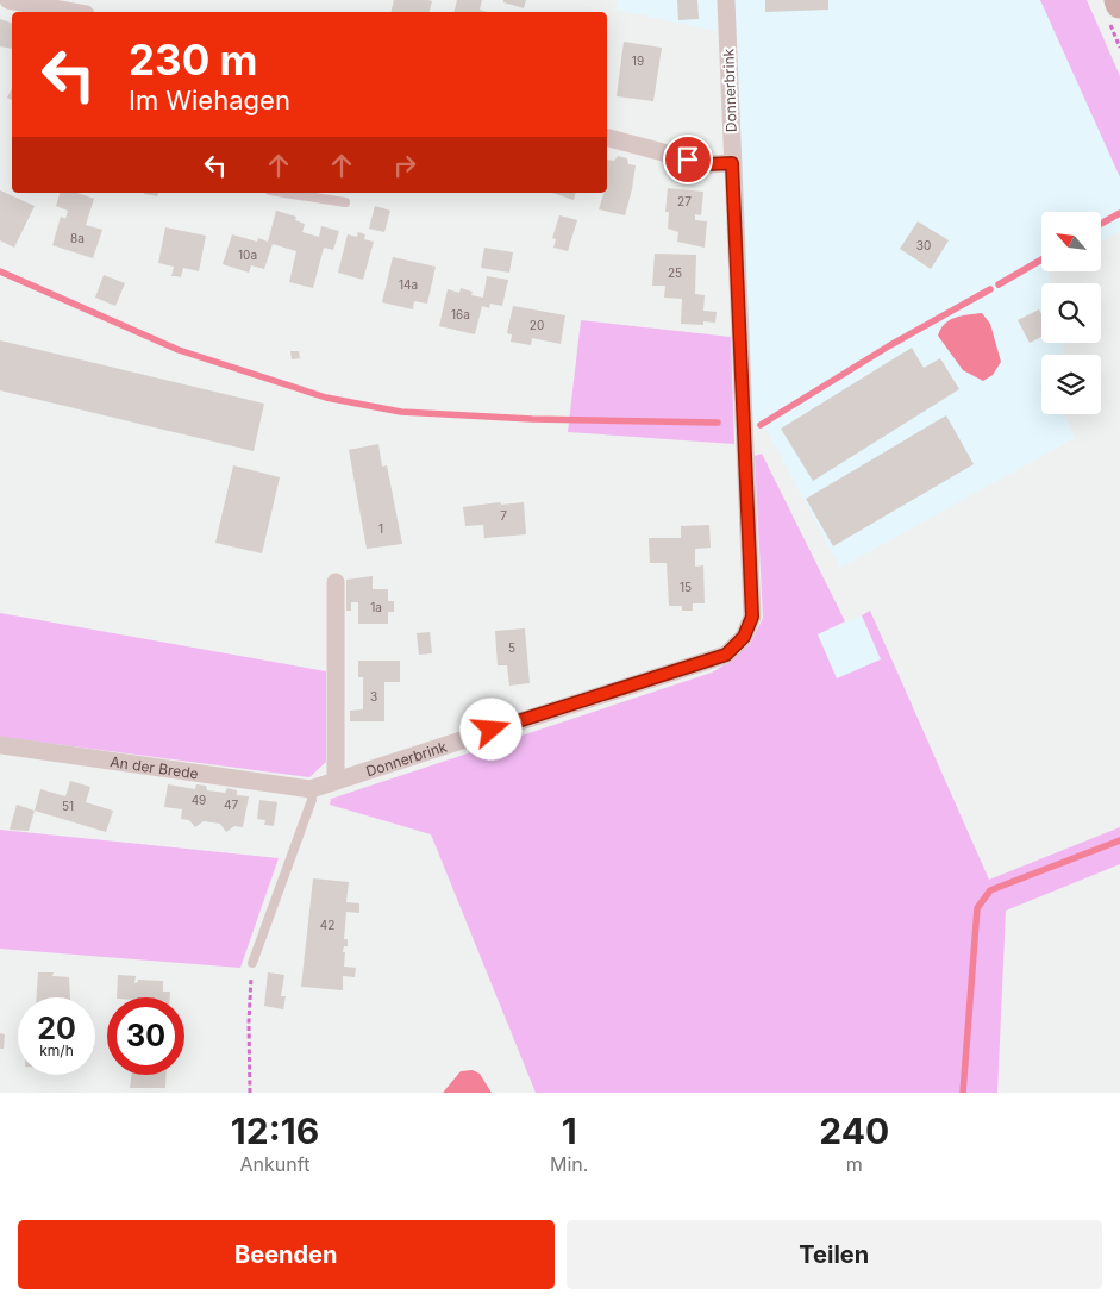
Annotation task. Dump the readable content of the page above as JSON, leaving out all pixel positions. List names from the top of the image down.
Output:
{
  "streets": {
    "street": ["Donnerbrink", "An der Brede"]
  },
  "crossings": [
    ["Donnerbrink", "An der Brede"]
  ],
  "house_numbers": [
    "19",
    "27",
    "8a",
    "30",
    "10a",
    "25",
    "14a",
    "16a",
    "20",
    "7",
    "1",
    "15",
    "1a",
    "5",
    "3",
    "49",
    "47",
    "51",
    "42"
  ],
  "north": "top left",
  "page": {
    "turn": ["230 m", "Im Wiehagen"],
    "speed": "20 km/h",
    "limit": "30",
    "eta": [
      "12:16",
      "Ankunft",
      "1",
      "Min.",
      "240",
      "m"
    ],
    "buttons": ["Beenden", "Teilen"]
  }
}
